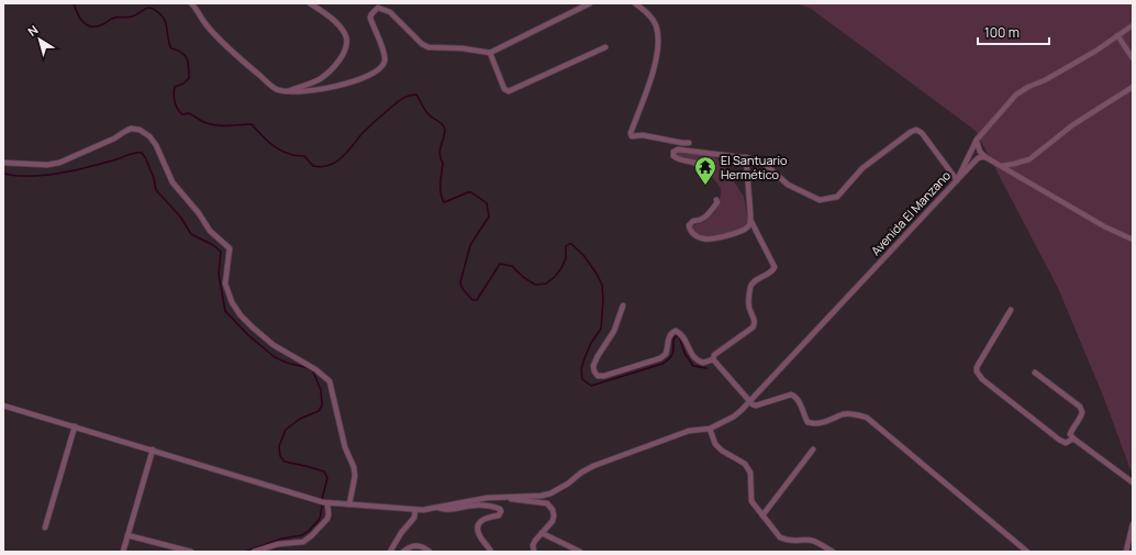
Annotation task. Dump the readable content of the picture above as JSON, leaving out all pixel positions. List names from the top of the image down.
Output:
{
  "streets": {
    "street": ["Avenida El Manzano"]
  },
  "places": {
    "temple": ["El Santuario Hermético"]
  },
  "scale_bar": "100 m",
  "north": "top left"
}
